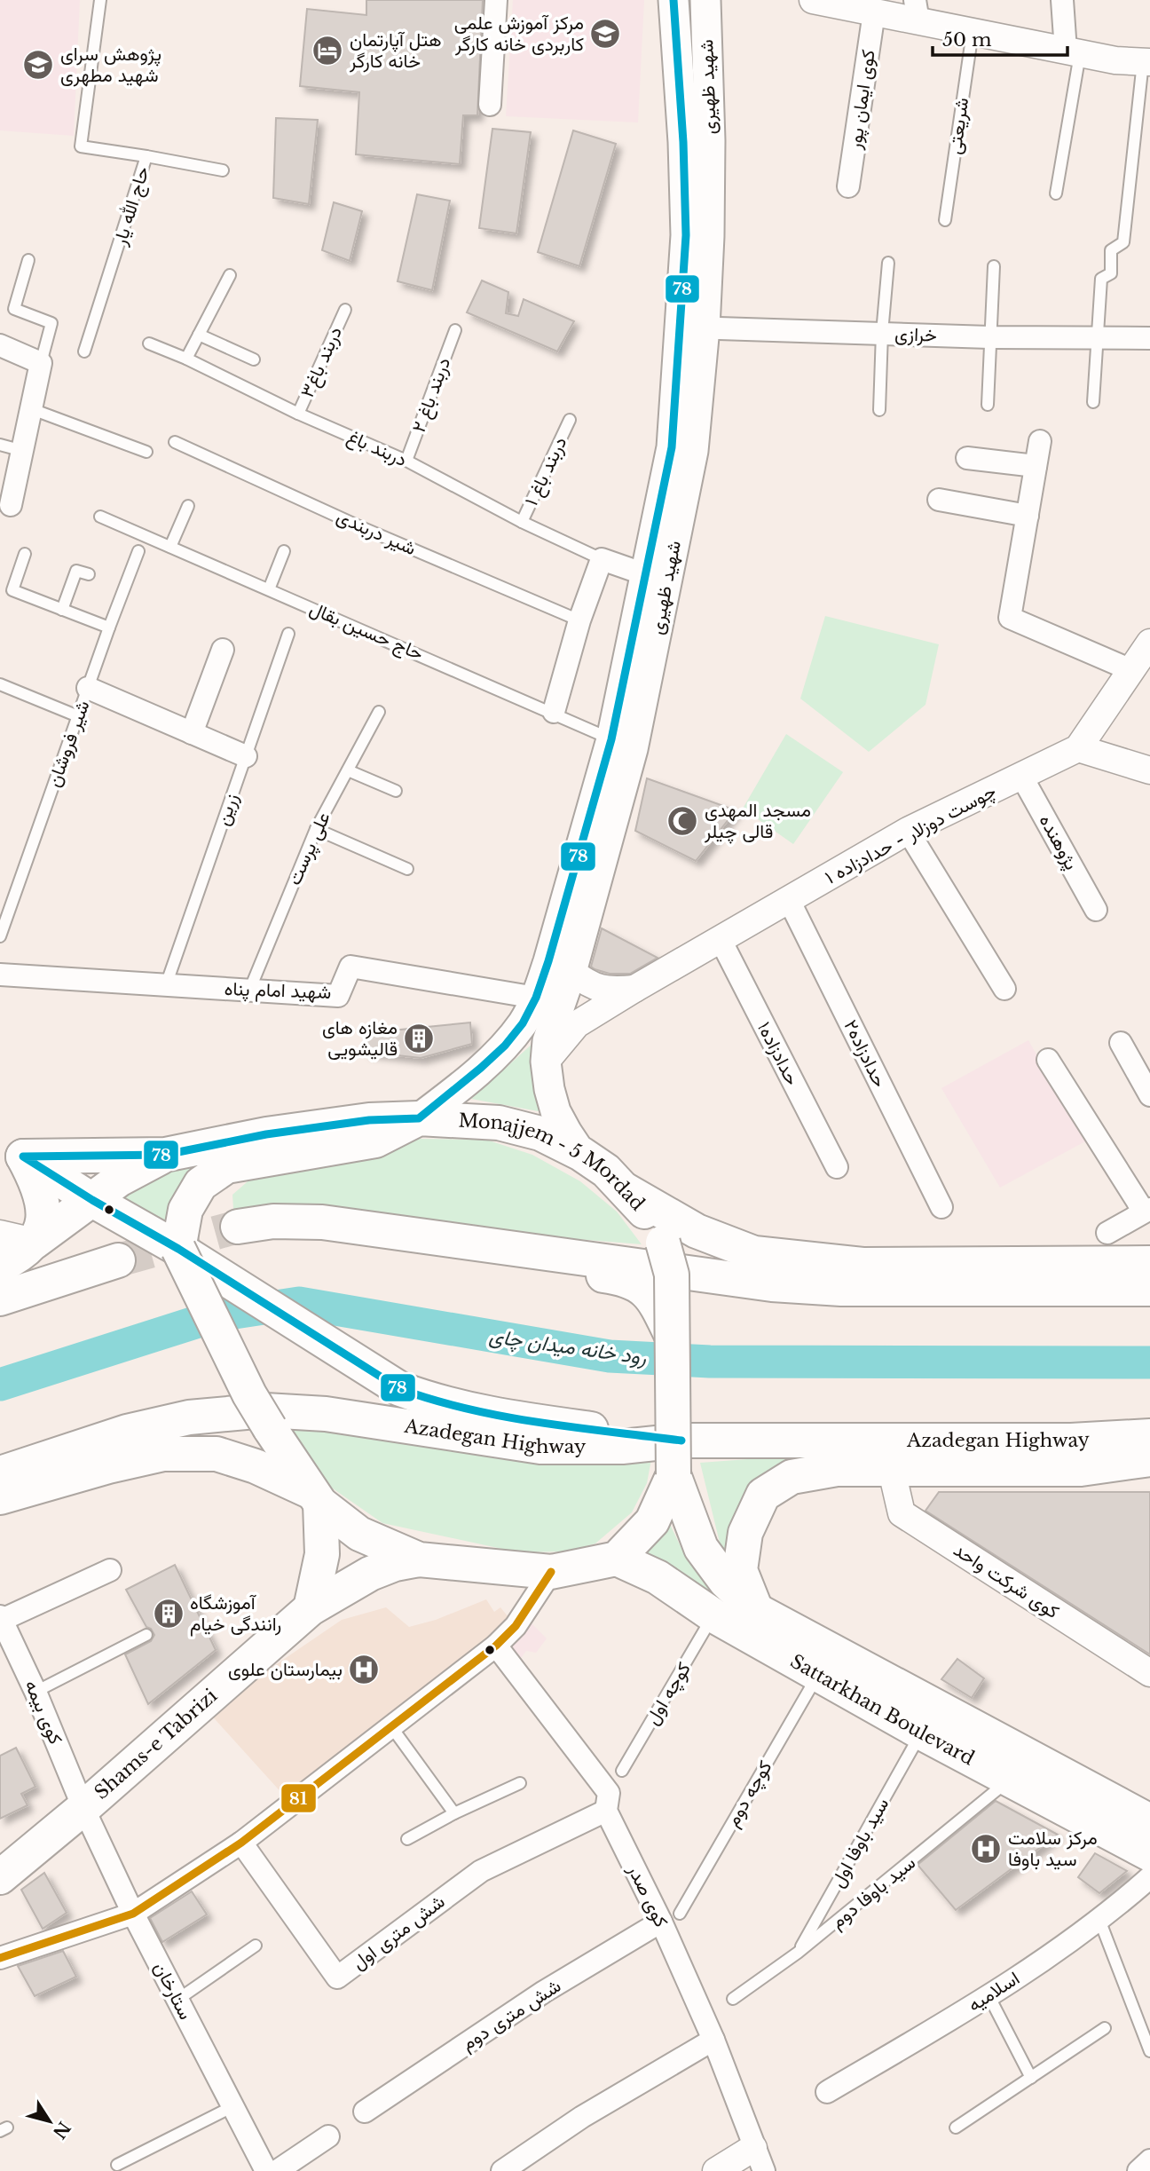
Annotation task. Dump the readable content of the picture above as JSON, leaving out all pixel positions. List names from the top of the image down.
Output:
{
  "streets": {
    "main road": [
      "شهید ظهیری",
      "Monajjem - 5 Mordad",
      "Azadegan Highway",
      "Sattarkhan Boulevard",
      "Shams-e Tabrizi"
    ],
    "street": [
      "کوی ایمان پور",
      "خرازی",
      "دربند باغ",
      "چوست دوزلار - حدادزاده ۱",
      "پژوهنده",
      "شهید امام پناه",
      "حدادزاده۱",
      "حدادزاده۲",
      "کوی شرکت واحد",
      "کوی بیمه",
      "کوی صدر",
      "شش متری اول",
      "ستارخان",
      "اسلامیه",
      "شش متری دوم"
    ],
    "lane": [
      "شریعتی",
      "حاج الله یار",
      "دربند باغ۳",
      "دربند باغ ۲",
      "دربند باغ ۱",
      "شیر دربندی",
      "حاج حسین بقال",
      "شیر فروشان",
      "زرین",
      "علی پرست",
      "کوچه اول",
      "کوچه دوم",
      "سید باوفا اول",
      "سید باوفا دوم"
    ]
  },
  "crossings": [
    ["شهید ظهیری", "خرازی"],
    ["شهید ظهیری", "دربند باغ"],
    ["شهید ظهیری", "حاج حسین بقال"],
    ["شهید ظهیری", "چوست دوزلار - حدادزاده ۱"],
    ["شهید ظهیری", "شهید امام پناه"],
    ["شهید ظهیری", "Monajjem - 5 Mordad"],
    ["دربند باغ۳", "دربند باغ"],
    ["دربند باغ ۲", "دربند باغ"],
    ["دربند باغ", "دربند باغ ۱"],
    ["زرین", "شهید امام پناه"],
    ["چوست دوزلار - حدادزاده ۱", "پژوهنده"],
    ["چوست دوزلار - حدادزاده ۱", "حدادزاده۱"],
    ["چوست دوزلار - حدادزاده ۱", "حدادزاده۲"],
    ["علی پرست", "شهید امام پناه"],
    ["Monajjem - 5 Mordad", "Sattarkhan Boulevard"],
    ["کوچه اول", "Sattarkhan Boulevard"],
    ["Sattarkhan Boulevard", "کوچه دوم"],
    ["Sattarkhan Boulevard", "سید باوفا اول"],
    ["Sattarkhan Boulevard", "سید باوفا دوم"],
    ["کوی بیمه", "Shams-e Tabrizi"],
    ["کوی بیمه", "ستارخان"],
    ["Shams-e Tabrizi", "ستارخان"],
    ["کوچه دوم", "کوی صدر"],
    ["کوچه دوم", "شش متری دوم"],
    ["سید باوفا اول", "سید باوفا دوم"],
    ["کوی صدر", "شش متری اول"],
    ["کوی صدر", "شش متری دوم"]
  ],
  "water": ["رود خانه میدان چای"],
  "places": {
    "school or university": ["مرکز آموزش علمی کاربردی خانه کارگر", "پژوهش سرای شهید مطهری"],
    "hotel": ["هتل آپارتمان خانه کارگر"],
    "mosque": ["مسجد المهدی قالی چیلر"],
    "building": ["مغازه های قالیشویی", "آموزشگاه رانندگی خیام"],
    "hospital": ["بیمارستان علوی", "مرکز سلامت سید باوفا"]
  },
  "lines": ["transit line 78", "transit line 81"],
  "scale_bar": "50 m",
  "north": "bottom right"
}
